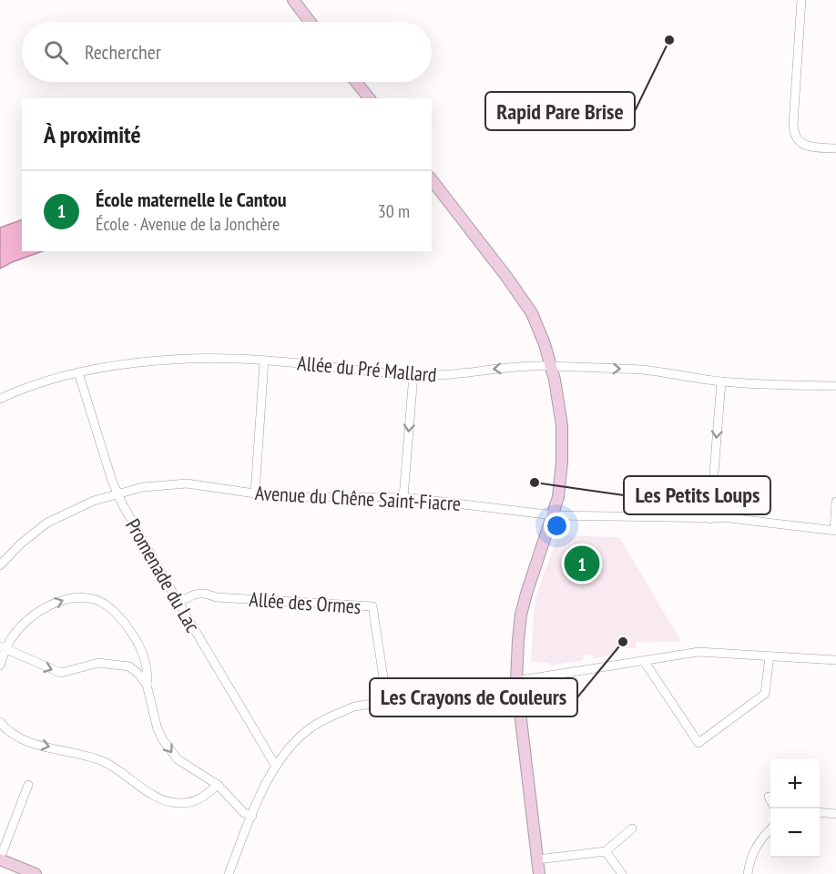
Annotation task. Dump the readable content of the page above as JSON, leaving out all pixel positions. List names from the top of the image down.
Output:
{
  "streets": {
    "street": [
      "Allée du Pré Mallard",
      "Avenue du Chêne Saint-Fiacre",
      "Promenade du Lac",
      "Allée des Ormes"
    ]
  },
  "crossings": [
    ["Allée du Pré Mallard", "Promenade du Lac"],
    ["Avenue du Chêne Saint-Fiacre", "Promenade du Lac"],
    ["Promenade du Lac", "Allée des Ormes"]
  ],
  "places": ["Rapid Pare Brise", "Les Petits Loups", "Les Crayons de Couleurs"],
  "page": {
    "search": "Rechercher",
    "heading": "À proximité",
    "list": [
      {
        "mark": "1",
        "name": "École maternelle le Cantou",
        "note": "École · Avenue de la Jonchère",
        "value": "30 m"
      }
    ],
    "pins": "1",
    "map_buttons": ["+", "−"]
  }
}
